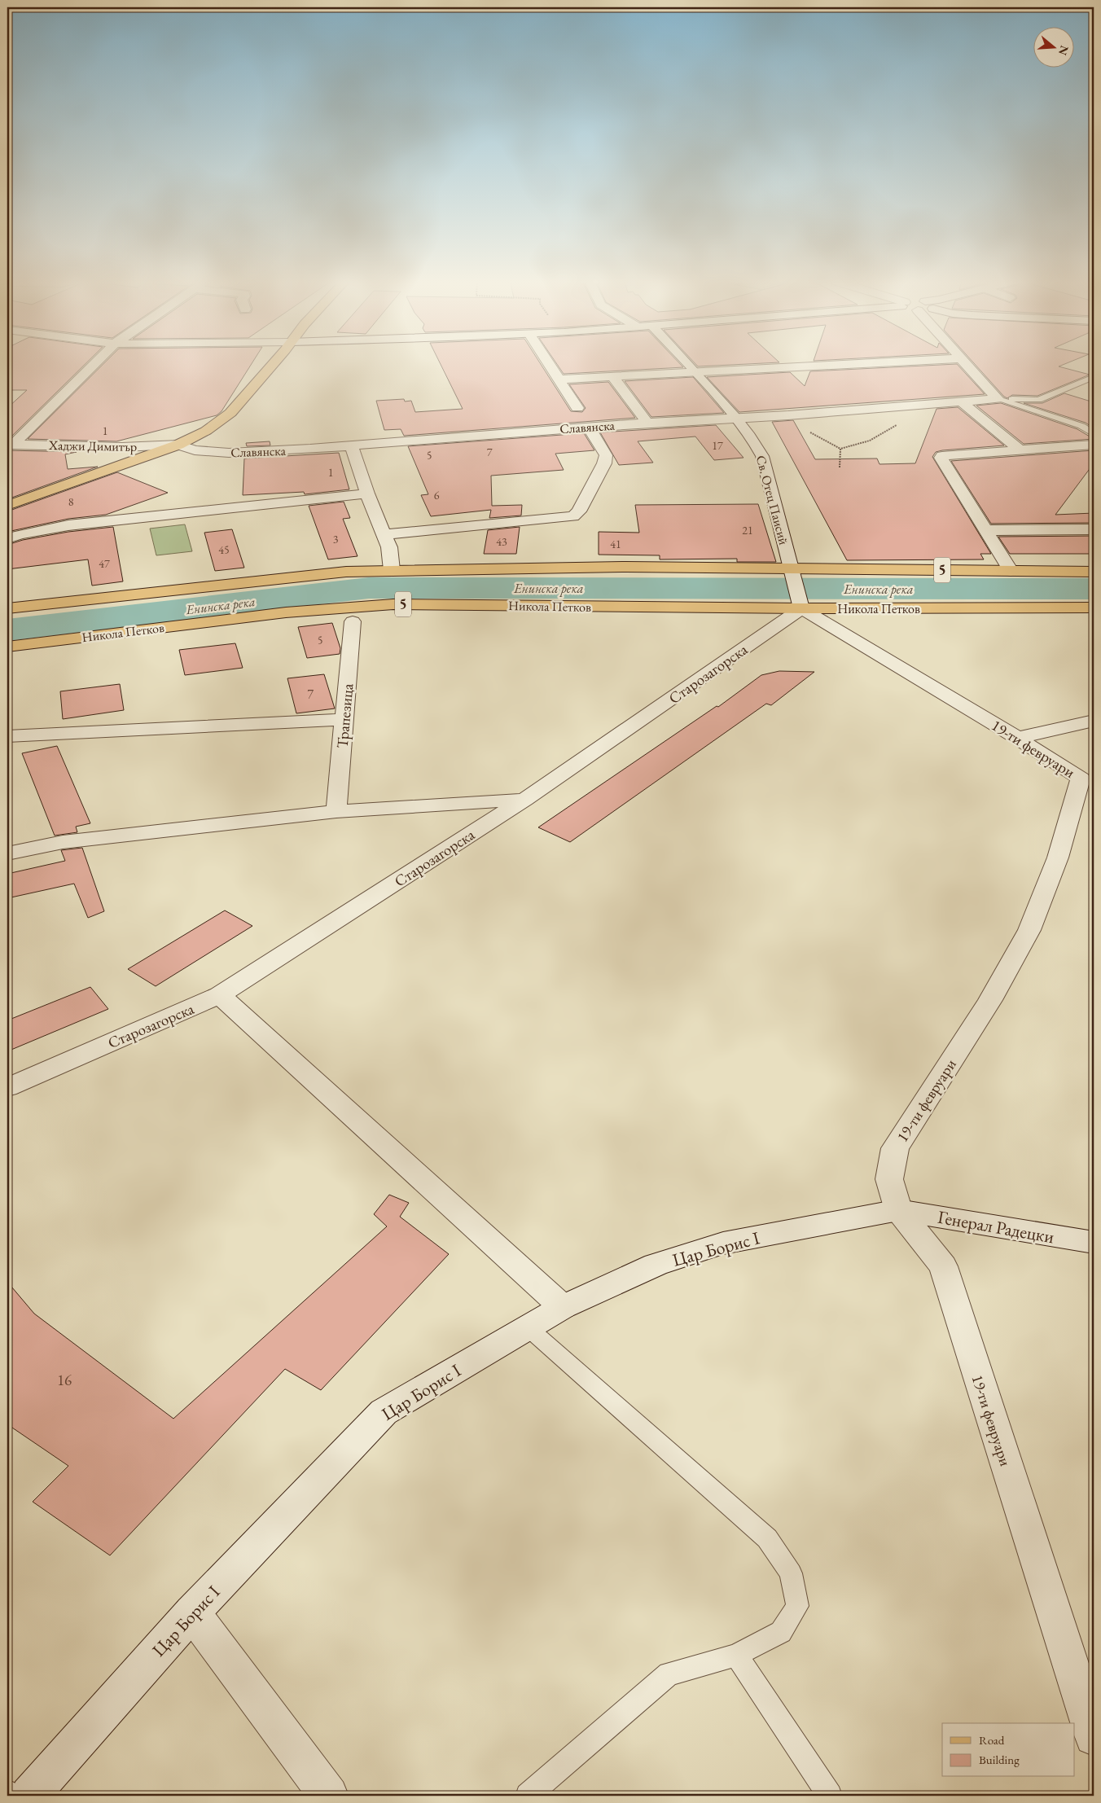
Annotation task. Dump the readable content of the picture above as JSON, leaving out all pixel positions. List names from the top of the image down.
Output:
{
  "streets": {
    "main road": ["5", "Никола Петков"],
    "street": [
      "Славянска",
      "Хаджи Димитър",
      "Св. Отец Паисий",
      "Старозагорска",
      "Трапезица",
      "19-ти февруари",
      "Генерал Радецки",
      "Цар Борис I"
    ]
  },
  "crossings": [
    ["Славянска", "Хаджи Димитър"],
    ["Славянска", "Св. Отец Паисий"],
    ["Св. Отец Паисий", "5"],
    ["Никола Петков", "Старозагорска"],
    ["Никола Петков", "19-ти февруари"],
    ["Старозагорска", "19-ти февруари"],
    ["19-ти февруари", "Генерал Радецки"],
    ["19-ти февруари", "Цар Борис I"],
    ["Генерал Радецки", "Цар Борис I"]
  ],
  "water": ["Енинска река"],
  "house_numbers": [
    "1",
    "17",
    "7",
    "5",
    "1",
    "6",
    "8",
    "21",
    "3",
    "43",
    "41",
    "45",
    "47",
    "5",
    "7",
    "16"
  ],
  "legend": ["Road", "Building"],
  "north": "right"
}
